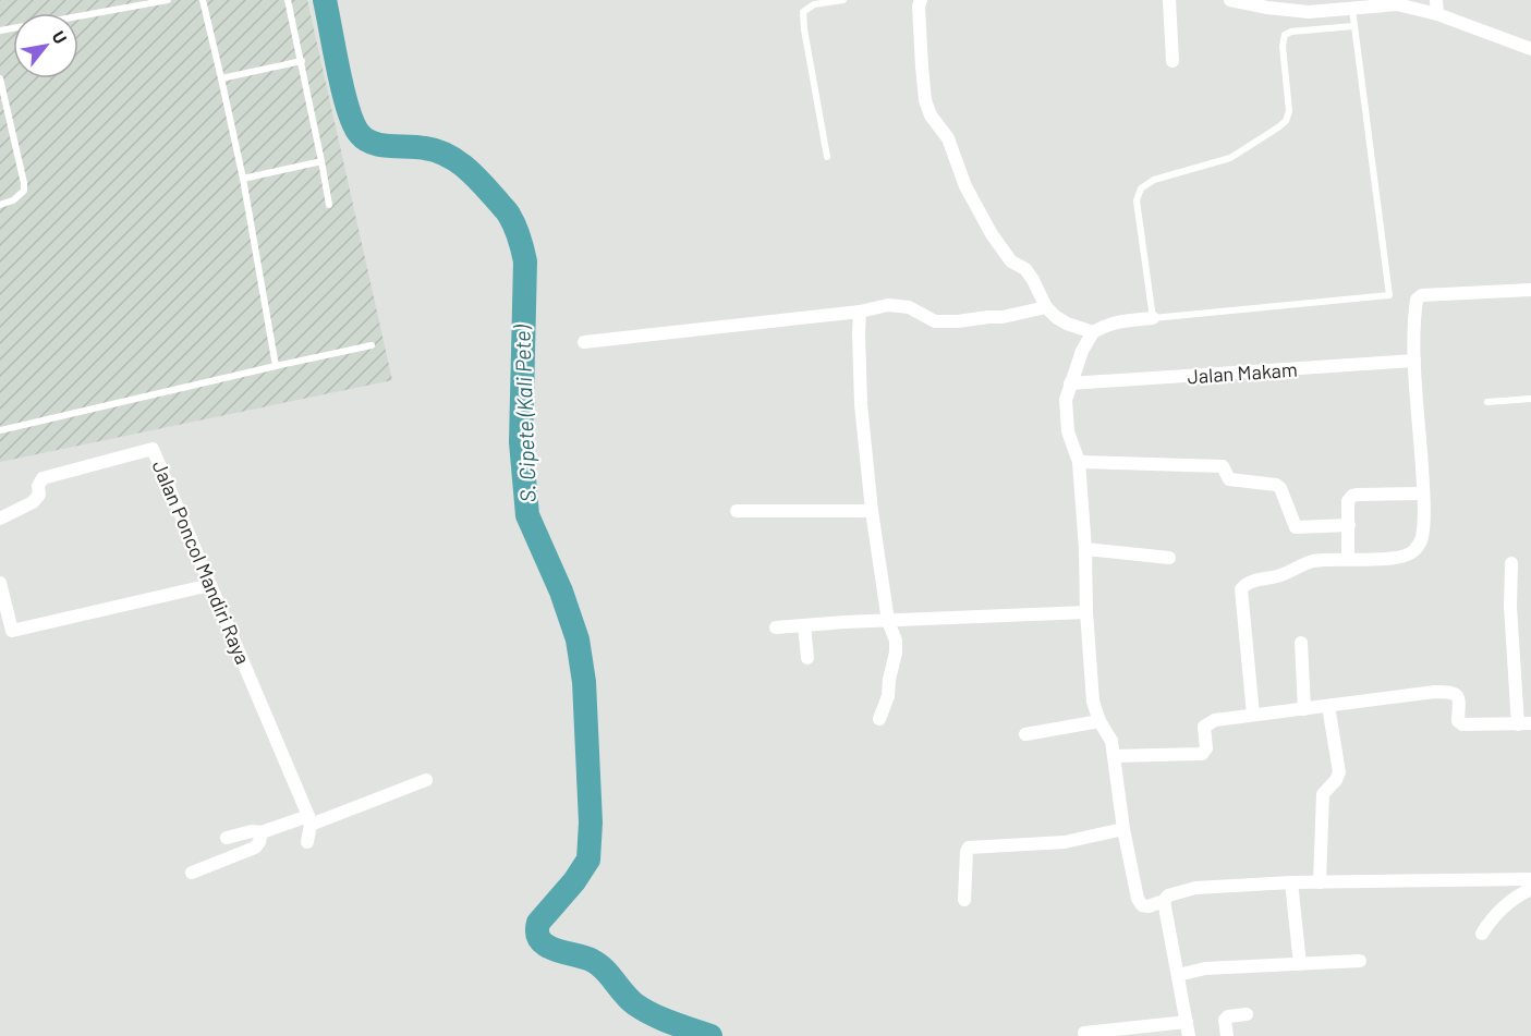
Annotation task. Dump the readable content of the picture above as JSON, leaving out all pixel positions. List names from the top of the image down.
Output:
{
  "streets": {
    "street": ["Jalan Makam", "Jalan Poncol Mandiri Raya"]
  },
  "water": ["S. Cipete (Kali Pete)"],
  "north": "top right"
}
